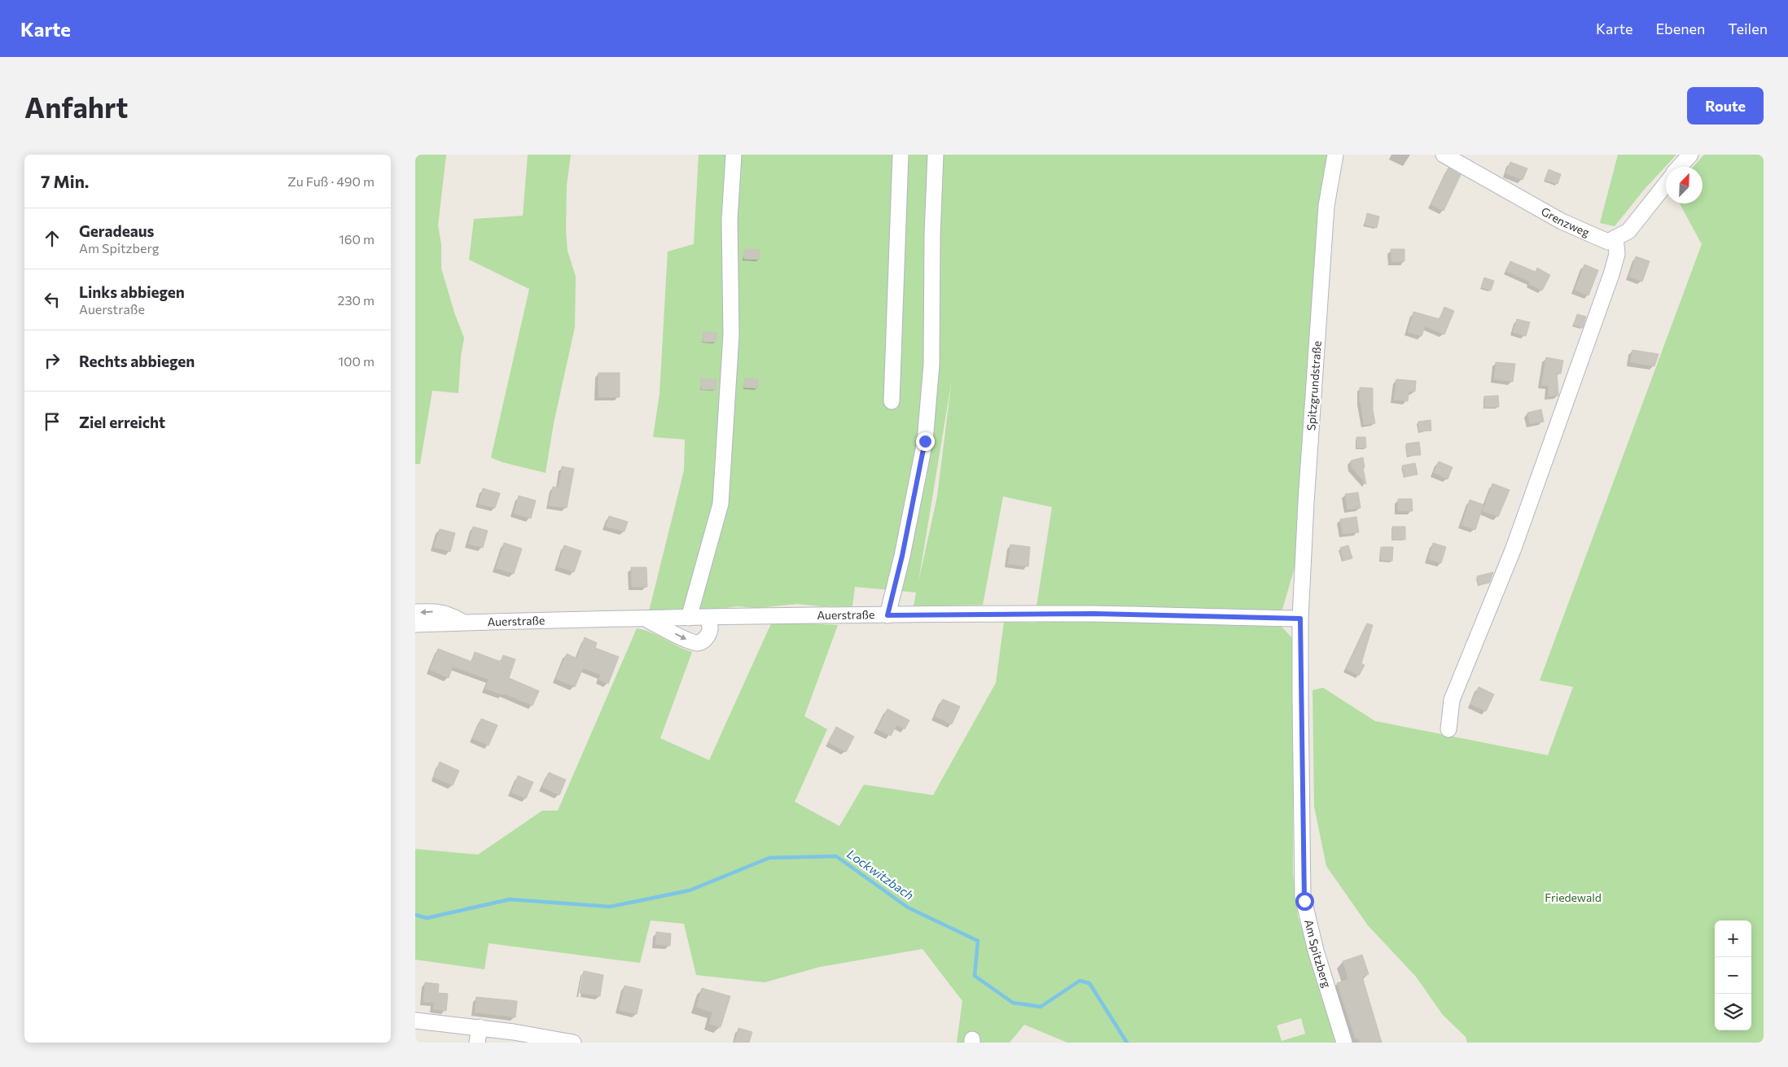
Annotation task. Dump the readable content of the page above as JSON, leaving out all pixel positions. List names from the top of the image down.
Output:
{
  "streets": {
    "street": [
      "Grenzweg",
      "Spitzgrundstraße",
      "Auerstraße",
      "Am Spitzberg"
    ]
  },
  "crossings": [
    ["Spitzgrundstraße", "Auerstraße"],
    ["Spitzgrundstraße", "Am Spitzberg"],
    ["Auerstraße", "Am Spitzberg"]
  ],
  "water": ["Lockwitzbach"],
  "parks": ["Friedewald"],
  "north": "top right",
  "page": {
    "header": "Karte",
    "nav": ["Karte", "Ebenen", "Teilen"],
    "buttons": "Route",
    "title": "Anfahrt",
    "heading": ["7 Min.", "Zu Fuß · 490 m"],
    "list": [
      ["Geradeaus", "Am Spitzberg", "160 m"],
      ["Links abbiegen", "Auerstraße", "230 m"],
      ["Rechts abbiegen", "100 m"],
      "Ziel erreicht"
    ],
    "map_buttons": ["+", "−"]
  }
}
